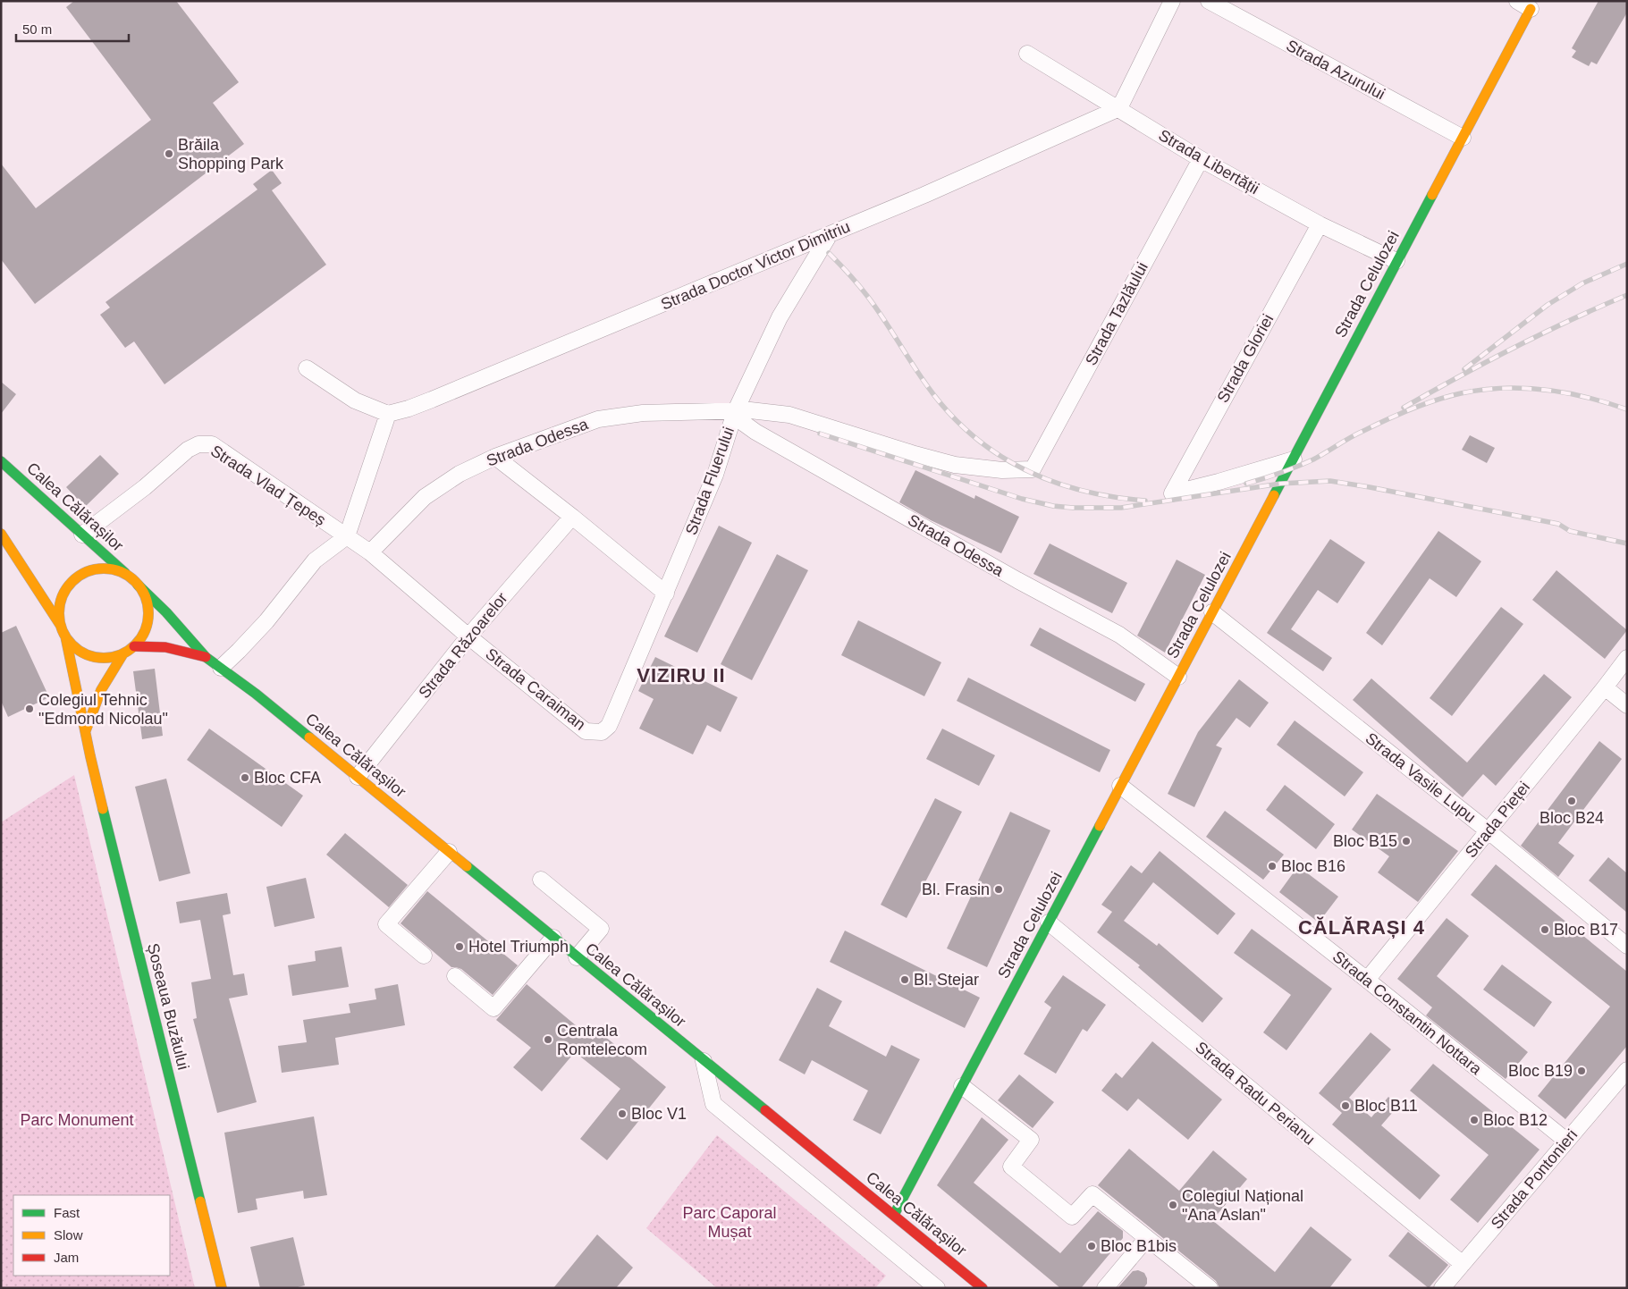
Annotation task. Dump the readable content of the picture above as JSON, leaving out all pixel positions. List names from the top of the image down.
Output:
{
  "streets": {
    "main road": ["Strada Celulozei", "Calea Călărașilor", "Șoseaua Buzăului"],
    "street": [
      "Strada Azurului",
      "Strada Libertății",
      "Strada Doctor Victor Dimitriu",
      "Strada Tazlăului",
      "Strada Gloriei",
      "Strada Odessa",
      "Strada Fluerului",
      "Strada Vlad Țepeș",
      "Strada Răzoarelor",
      "Strada Caraiman",
      "Strada Vasile Lupu",
      "Strada Pieței",
      "Strada Constantin Nottara",
      "Strada Radu Perianu",
      "Strada Pontonieri"
    ]
  },
  "crossings": [
    ["Strada Azurului", "Strada Celulozei"],
    ["Strada Libertății", "Strada Doctor Victor Dimitriu"],
    ["Strada Libertății", "Strada Celulozei"],
    ["Strada Libertății", "Strada Tazlăului"],
    ["Strada Libertății", "Strada Gloriei"],
    ["Strada Doctor Victor Dimitriu", "Strada Fluerului"],
    ["Strada Celulozei", "Strada Gloriei"],
    ["Strada Celulozei", "Strada Odessa"],
    ["Strada Celulozei", "Calea Călărașilor"],
    ["Strada Celulozei", "Strada Vasile Lupu"],
    ["Strada Celulozei", "Strada Constantin Nottara"],
    ["Strada Celulozei", "Strada Radu Perianu"],
    ["Strada Tazlăului", "Strada Odessa"],
    ["Strada Odessa", "Strada Fluerului"],
    ["Strada Odessa", "Strada Vlad Țepeș"],
    ["Strada Odessa", "Strada Caraiman"],
    ["Strada Fluerului", "Strada Caraiman"],
    ["Strada Vlad Țepeș", "Calea Călărașilor"],
    ["Strada Vlad Țepeș", "Strada Caraiman"],
    ["Calea Călărașilor", "Strada Răzoarelor"],
    ["Calea Călărașilor", "Șoseaua Buzăului"],
    ["Strada Răzoarelor", "Strada Caraiman"],
    ["Strada Vasile Lupu", "Strada Pieței"],
    ["Strada Pieței", "Strada Constantin Nottara"],
    ["Strada Constantin Nottara", "Strada Pontonieri"],
    ["Strada Radu Perianu", "Strada Pontonieri"]
  ],
  "districts": ["VIZIRU II", "CĂLĂRAȘI 4"],
  "parks": ["Parc Monument", "Parc Caporal Mușat"],
  "places": [
    "Brăila Shopping Park",
    "Colegiul Tehnic \"Edmond Nicolau\"",
    "Bloc CFA",
    "Bloc B24",
    "Bloc B15",
    "Bloc B16",
    "Bl. Frasin",
    "Bloc B17",
    "Hotel Triumph",
    "Bl. Stejar",
    "Centrala Romtelecom",
    "Bloc B19",
    "Bloc B11",
    "Bloc V1",
    "Bloc B12",
    "Colegiul Național \"Ana Aslan\"",
    "Bloc B1bis"
  ],
  "legend": ["Fast", "Slow", "Jam"],
  "scale_bar": "50 m"
}
